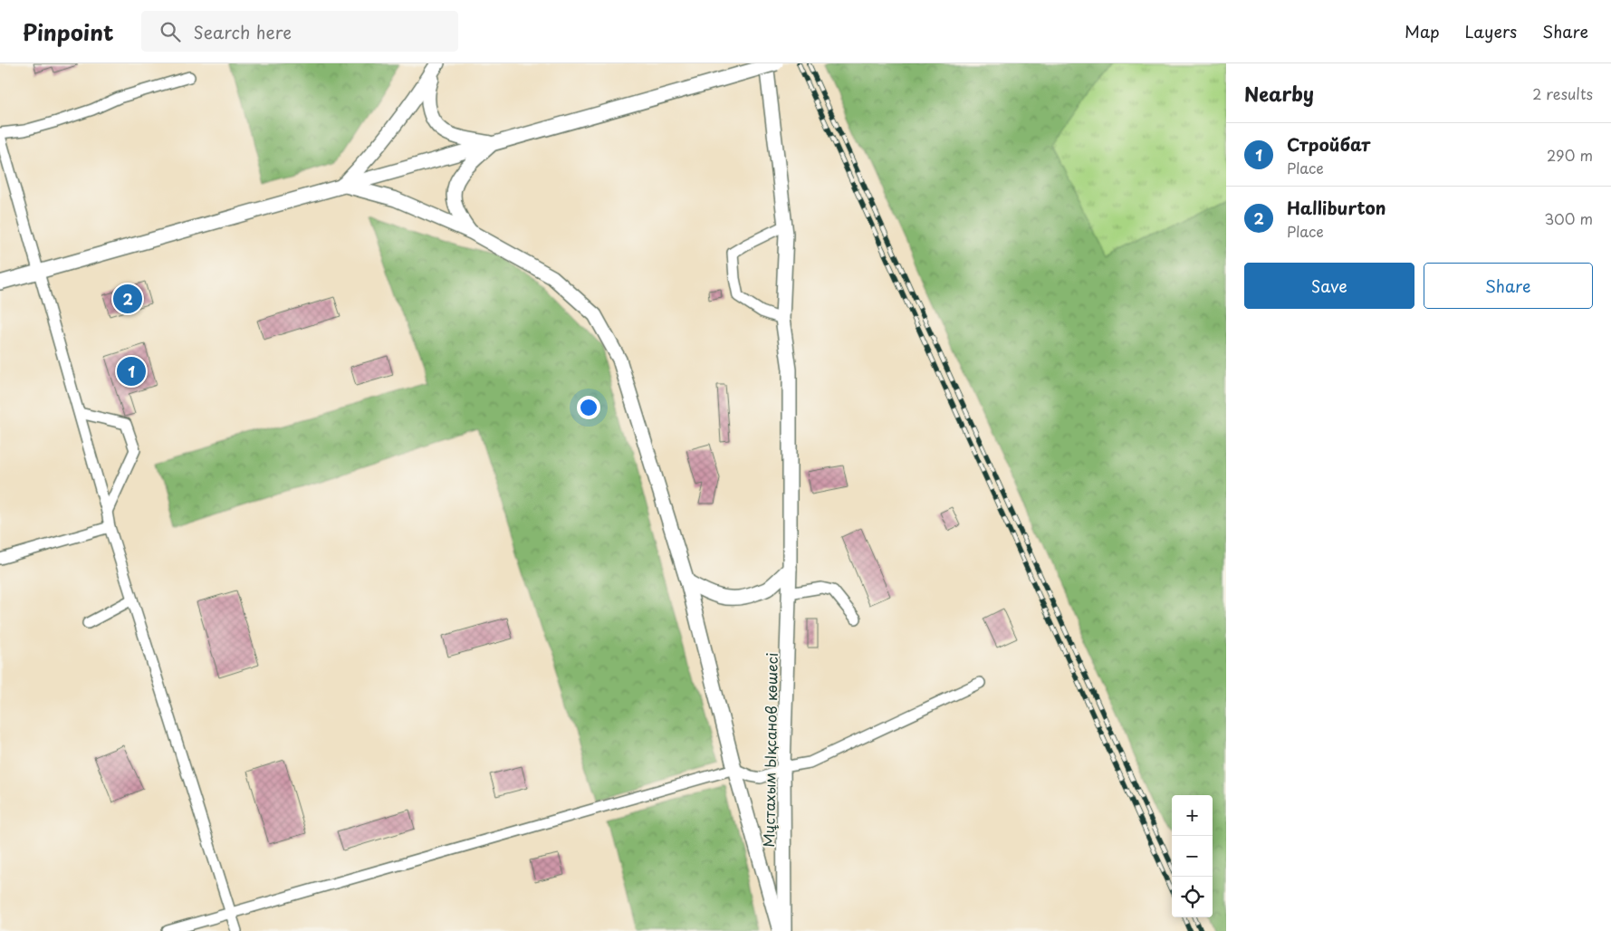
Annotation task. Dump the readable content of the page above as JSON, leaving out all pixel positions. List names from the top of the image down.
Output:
{
  "streets": {
    "main road": ["Мұстахым Ықсанов көшесі"]
  },
  "page": {
    "header": "Pinpoint",
    "search": "Search here",
    "nav": ["Map", "Layers", "Share"],
    "heading": ["Nearby", "2 results"],
    "list": [
      {
        "mark": "1",
        "name": "Стройбат",
        "note": "Place",
        "value": "290 m"
      },
      {
        "mark": "2",
        "name": "Halliburton",
        "note": "Place",
        "value": "300 m"
      }
    ],
    "buttons": ["Save", "Share"],
    "pins": ["2", "1"],
    "map_buttons": ["+", "−"]
  }
}
